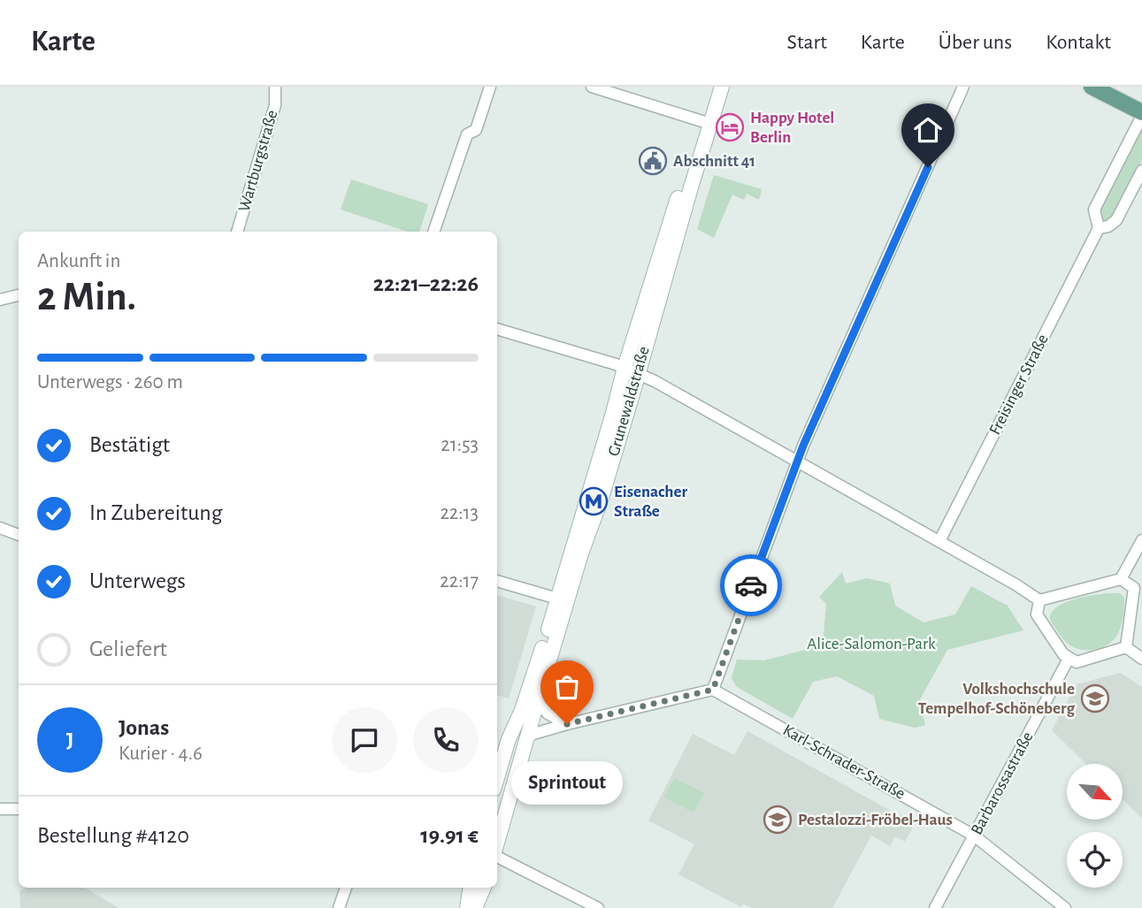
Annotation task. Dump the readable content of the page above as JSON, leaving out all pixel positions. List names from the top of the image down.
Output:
{
  "streets": {
    "main road": ["Grunewaldstraße"],
    "street": [
      "Wartburgstraße",
      "Freisinger Straße",
      "Karl-Schrader-Straße",
      "Barbarossastraße"
    ]
  },
  "crossings": [
    ["Karl-Schrader-Straße", "Barbarossastraße"]
  ],
  "parks": ["Alice-Salomon-Park"],
  "places": {
    "hotel": ["Happy Hotel Berlin"],
    "public building": ["Abschnitt 41"],
    "metro station": ["Eisenacher Straße"],
    "school or university": ["Volkshochschule Tempelhof-Schöneberg", "Pestalozzi-Fröbel-Haus"],
    "other": ["Sprintout"]
  },
  "north": "bottom right",
  "page": {
    "header": "Karte",
    "nav": [
      "Start",
      "Karte",
      "Über uns",
      "Kontakt"
    ],
    "heading": ["2 Min.", "Ankunft in", "22:21–22:26"],
    "panel": [
      "Jonas",
      "Kurier · 4.6",
      "Bestellung #4120",
      "19.91 €"
    ],
    "bar": "Unterwegs · 260 m",
    "list": [
      ["Bestätigt", "21:53"],
      ["In Zubereitung", "22:13"],
      ["Unterwegs", "22:17"],
      "Geliefert"
    ],
    "round": "J",
    "bubble": "Sprintout"
  }
}
